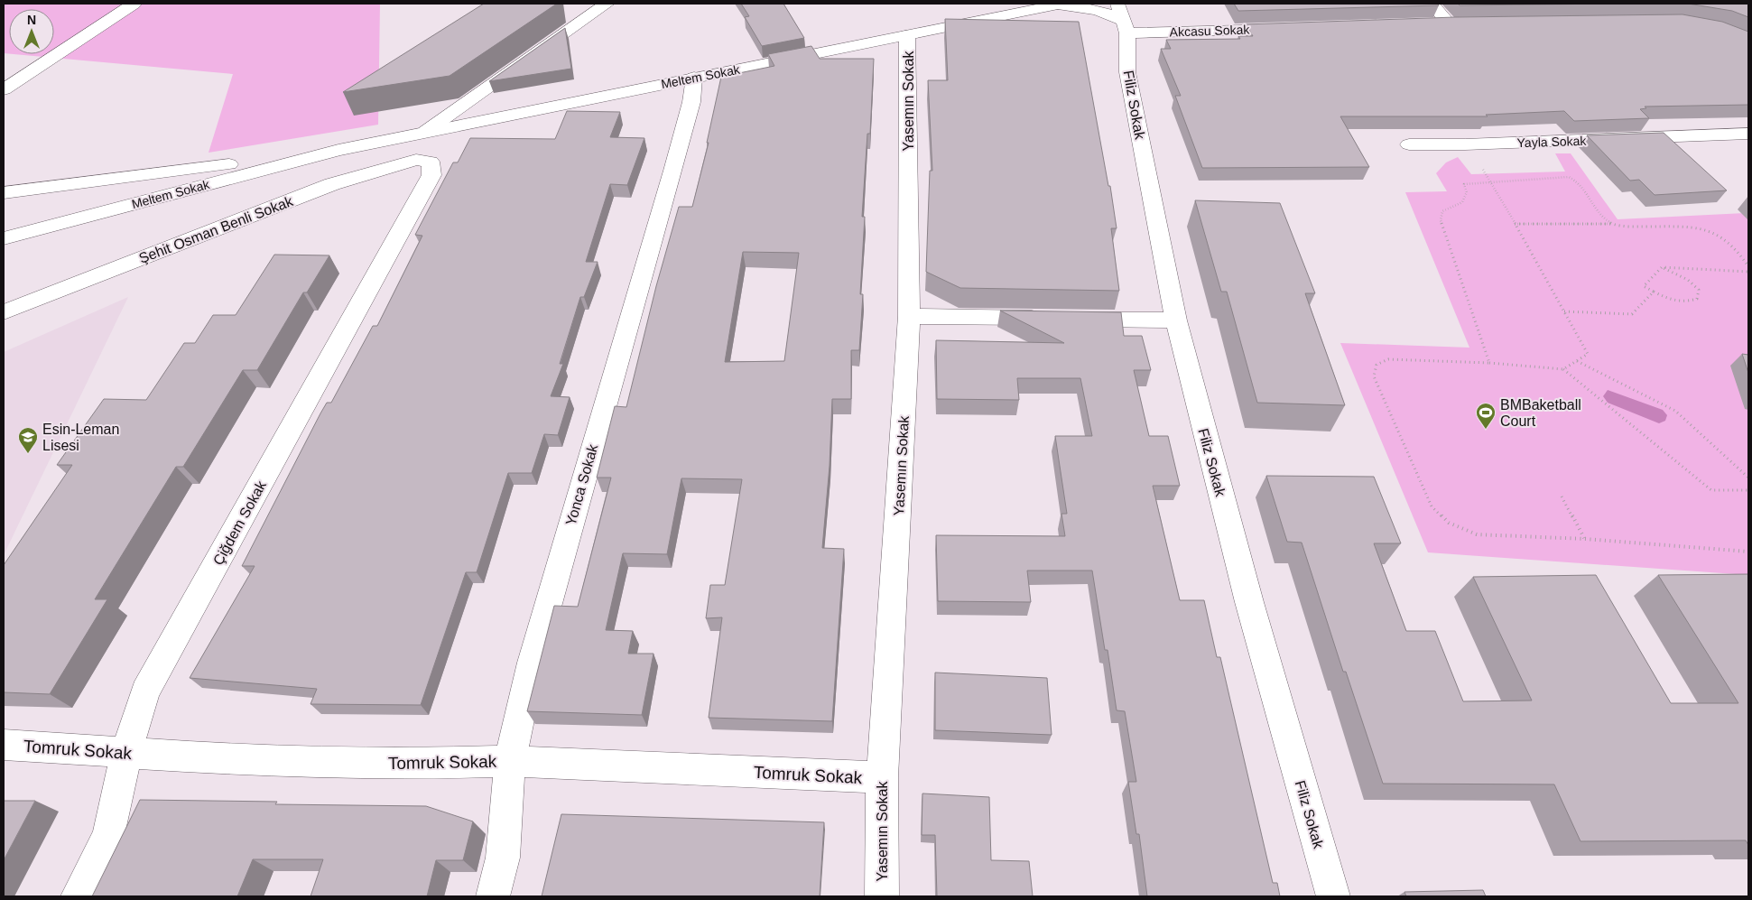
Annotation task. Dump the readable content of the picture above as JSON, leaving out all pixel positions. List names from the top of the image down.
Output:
{
  "streets": {
    "street": [
      "Akcasu Sokak",
      "Meltem Sokak",
      "Yasemın Sokak",
      "Filiz Sokak",
      "Yayla Sokak",
      "Şehit Osman Benli Sokak",
      "Yonca Sokak",
      "Çiğdem Sokak",
      "Tomruk Sokak"
    ]
  },
  "crossings": [
    ["Akcasu Sokak", "Filiz Sokak"],
    ["Meltem Sokak", "Yasemın Sokak"],
    ["Meltem Sokak", "Yonca Sokak"],
    ["Yasemın Sokak", "Tomruk Sokak"],
    ["Şehit Osman Benli Sokak", "Çiğdem Sokak"],
    ["Yonca Sokak", "Tomruk Sokak"],
    ["Çiğdem Sokak", "Tomruk Sokak"]
  ],
  "places": {
    "sports": ["BMBaketball Court"],
    "school or university": ["Esin-Leman Lisesi"]
  },
  "north": "top"
}
